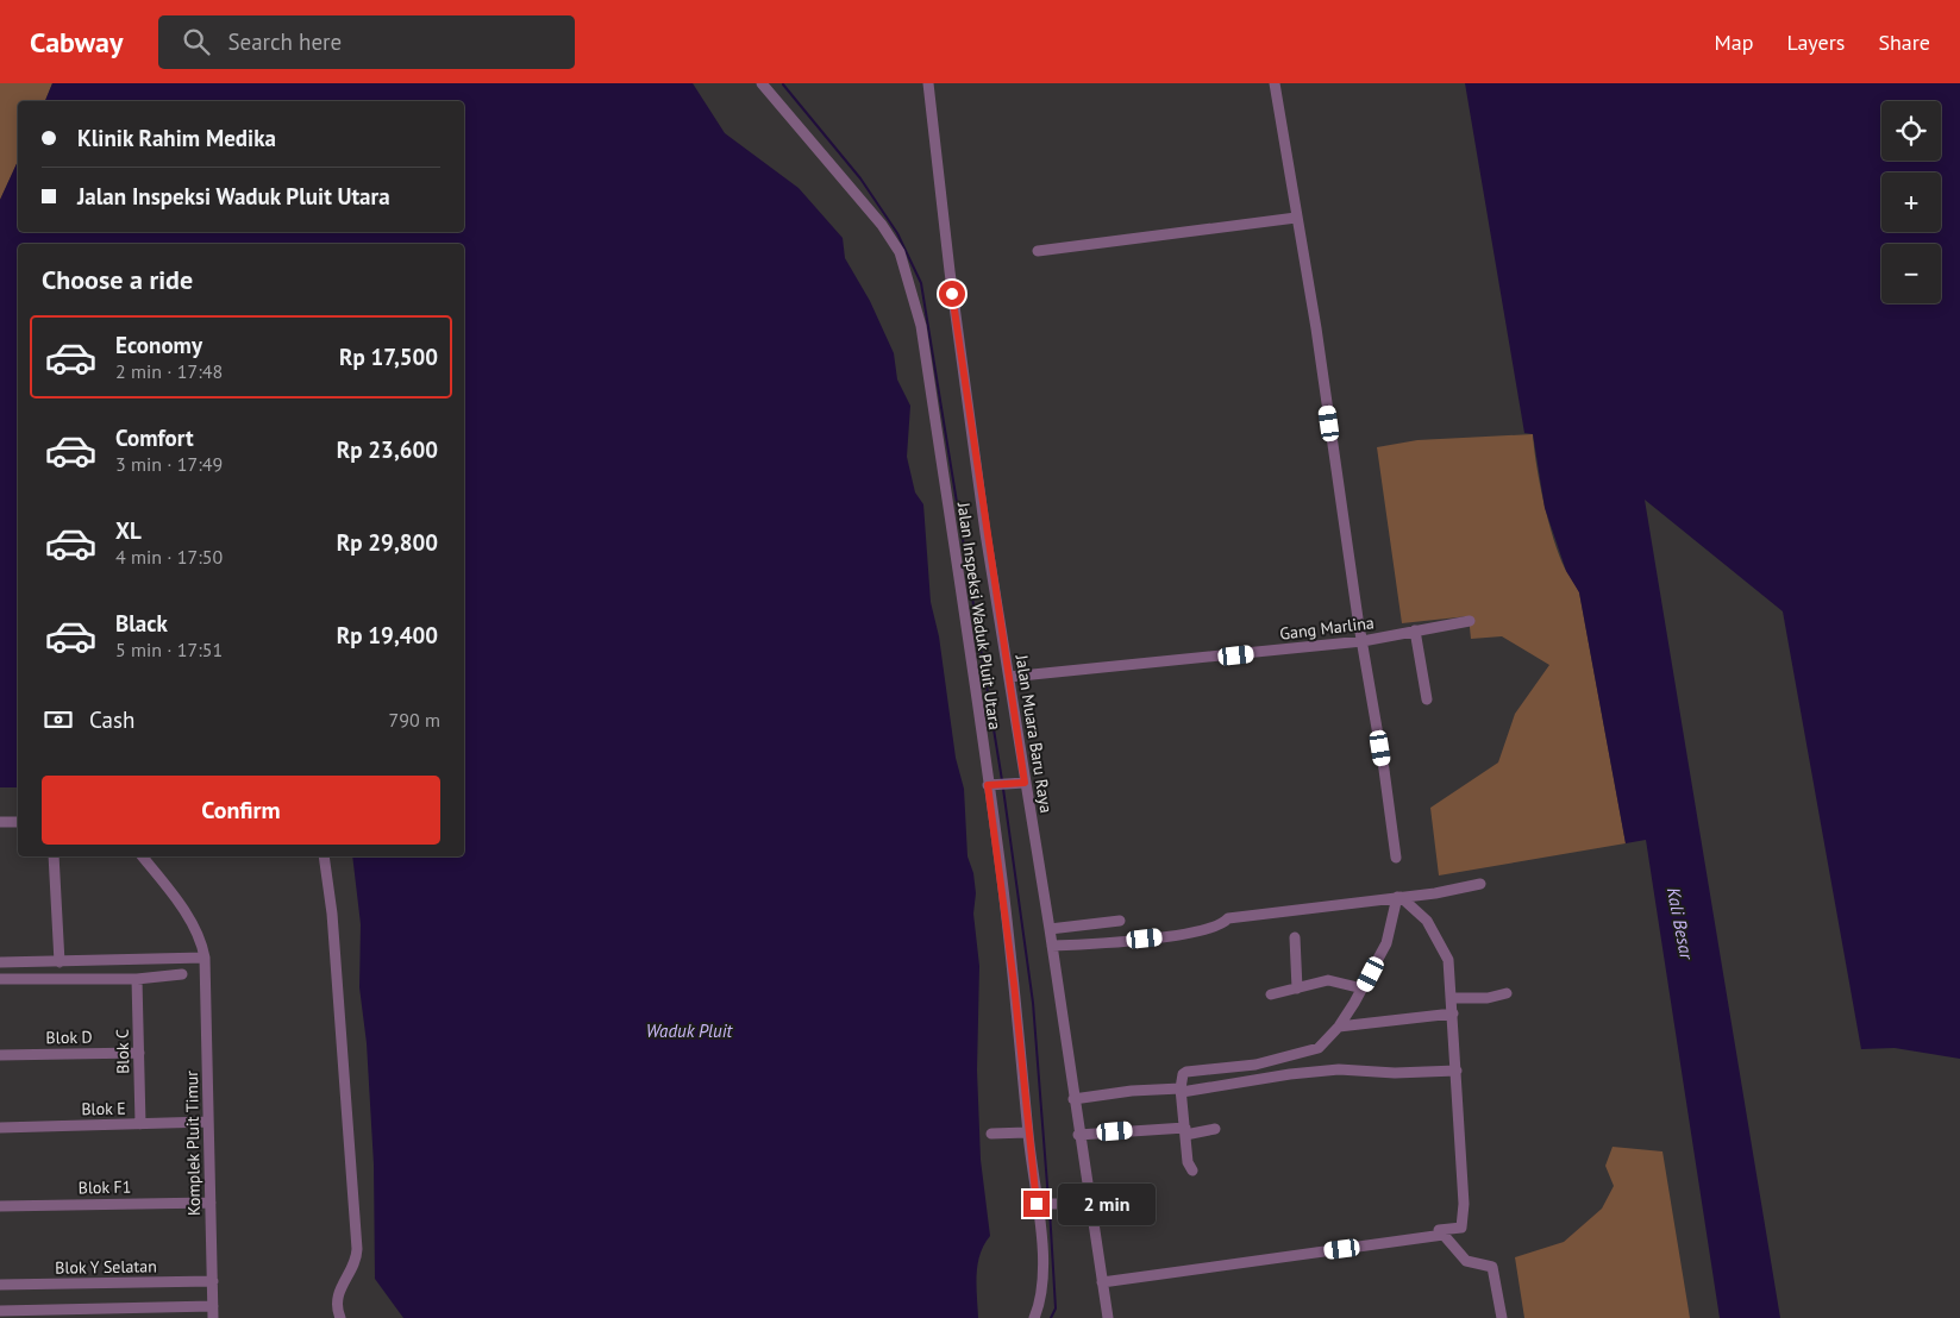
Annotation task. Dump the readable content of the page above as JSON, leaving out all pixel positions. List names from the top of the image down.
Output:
{
  "streets": {
    "street": [
      "Jalan Inspeksi Waduk Pluit Utara",
      "Gang Marlina",
      "Jalan Muara Baru Raya",
      "Blok D",
      "Blok C",
      "Blok E",
      "Komplek Pluit Timur",
      "Blok F1",
      "Blok Y Selatan"
    ]
  },
  "crossings": [
    ["Gang Marlina", "Jalan Muara Baru Raya"],
    ["Blok D", "Blok C"],
    ["Blok C", "Blok E"],
    ["Blok E", "Komplek Pluit Timur"],
    ["Komplek Pluit Timur", "Blok F1"],
    ["Komplek Pluit Timur", "Blok Y Selatan"]
  ],
  "water": ["Kali Besar", "Waduk Pluit"],
  "page": {
    "header": "Cabway",
    "search": "Search here",
    "nav": ["Map", "Layers", "Share"],
    "map_buttons": ["+", "−"],
    "banner": ["Klinik Rahim Medika", "Jalan Inspeksi Waduk Pluit Utara"],
    "heading": "Choose a ride",
    "list": [
      {
        "name": "Economy",
        "note": "2 min · 17:48",
        "value": "Rp 17,500"
      },
      {
        "name": "Comfort",
        "note": "3 min · 17:49",
        "value": "Rp 23,600"
      },
      {
        "name": "XL",
        "note": "4 min · 17:50",
        "value": "Rp 29,800"
      },
      {
        "name": "Black",
        "note": "5 min · 17:51",
        "value": "Rp 19,400"
      }
    ],
    "pay": ["Cash", "790 m"],
    "buttons": "Confirm",
    "bubble": "2 min"
  }
}
